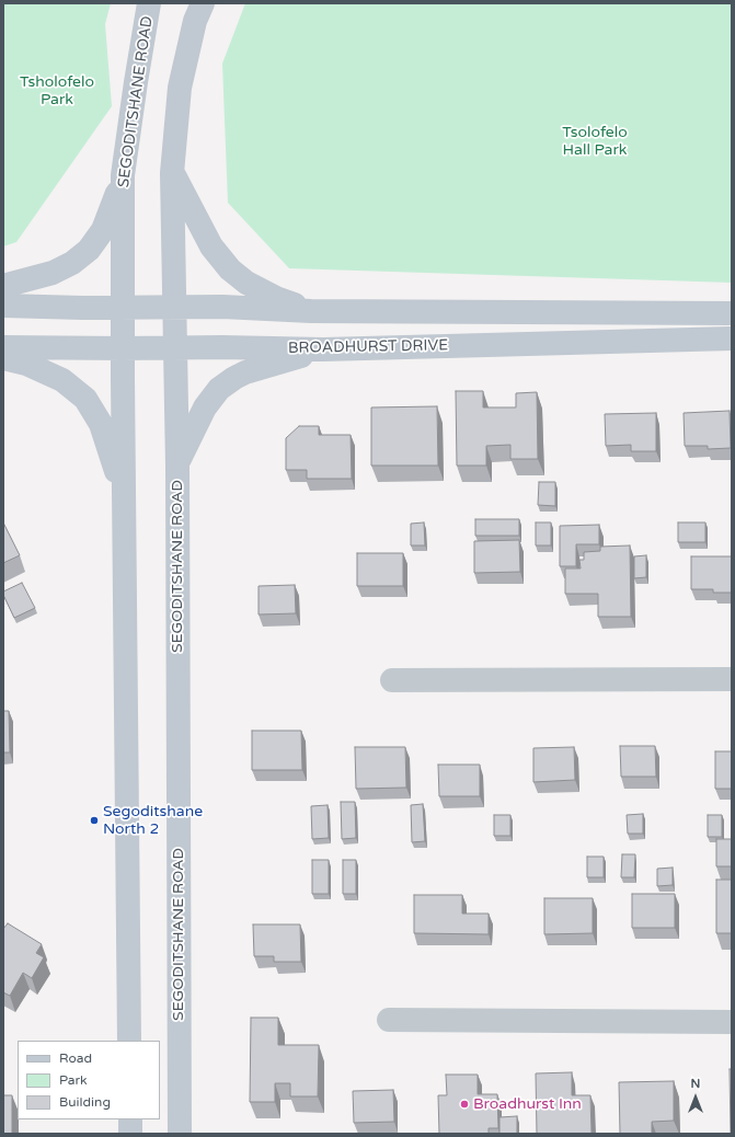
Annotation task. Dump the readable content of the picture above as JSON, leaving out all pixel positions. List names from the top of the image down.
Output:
{
  "streets": {
    "main road": ["SEGODITSHANE ROAD", "BROADHURST DRIVE"]
  },
  "crossings": [
    ["SEGODITSHANE ROAD", "BROADHURST DRIVE"]
  ],
  "parks": ["Tsholofelo Park", "Tsolofelo Hall Park"],
  "places": ["Segoditshane North 2", "Broadhurst Inn"],
  "legend": ["Road", "Park", "Building"],
  "north": "top"
}
